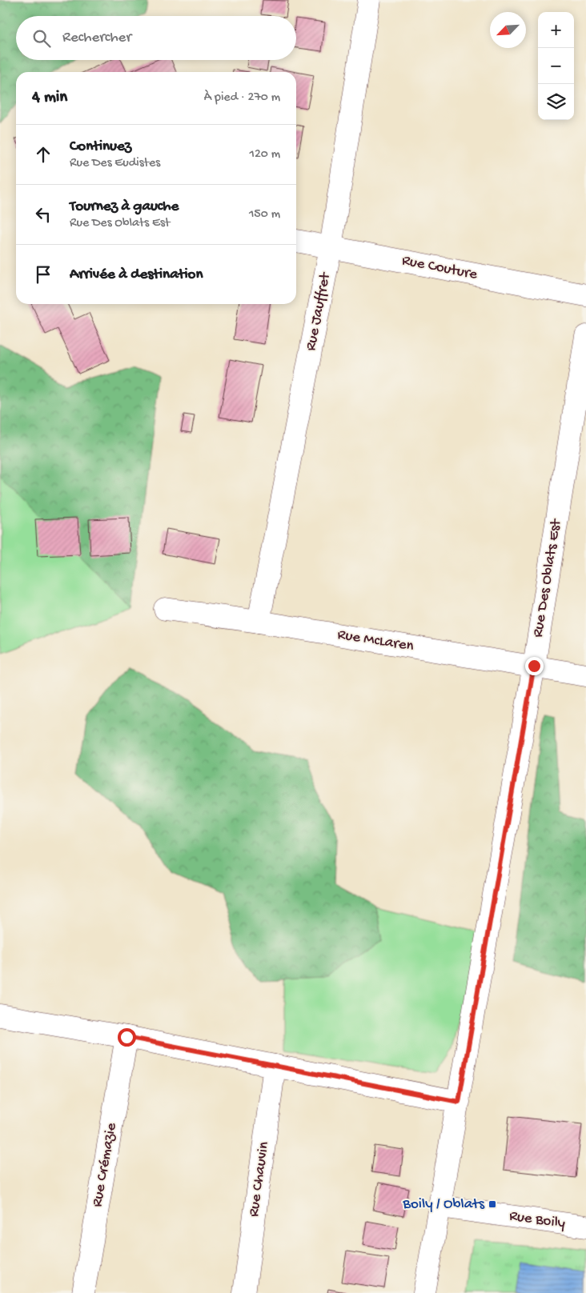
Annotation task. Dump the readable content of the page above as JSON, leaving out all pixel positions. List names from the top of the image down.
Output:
{
  "streets": {
    "street": [
      "Rue Couture",
      "Rue Jauffret",
      "Rue Des Oblats Est",
      "Rue McLaren",
      "Rue Crémazie",
      "Rue Chauvin",
      "Rue Boily"
    ]
  },
  "crossings": [
    ["Rue Couture", "Rue Jauffret"],
    ["Rue Jauffret", "Rue McLaren"],
    ["Rue Des Oblats Est", "Rue McLaren"],
    ["Rue Des Oblats Est", "Rue Boily"]
  ],
  "places": {
    "transit": ["Boily / Oblats"]
  },
  "north": "bottom left",
  "page": {
    "map_buttons": ["+", "−"],
    "search": "Rechercher",
    "heading": ["4 min", "À pied · 270 m"],
    "list": [
      ["Continuez", "Rue Des Eudistes", "120 m"],
      ["Tournez à gauche", "Rue Des Oblats Est", "150 m"],
      "Arrivée à destination"
    ]
  }
}
